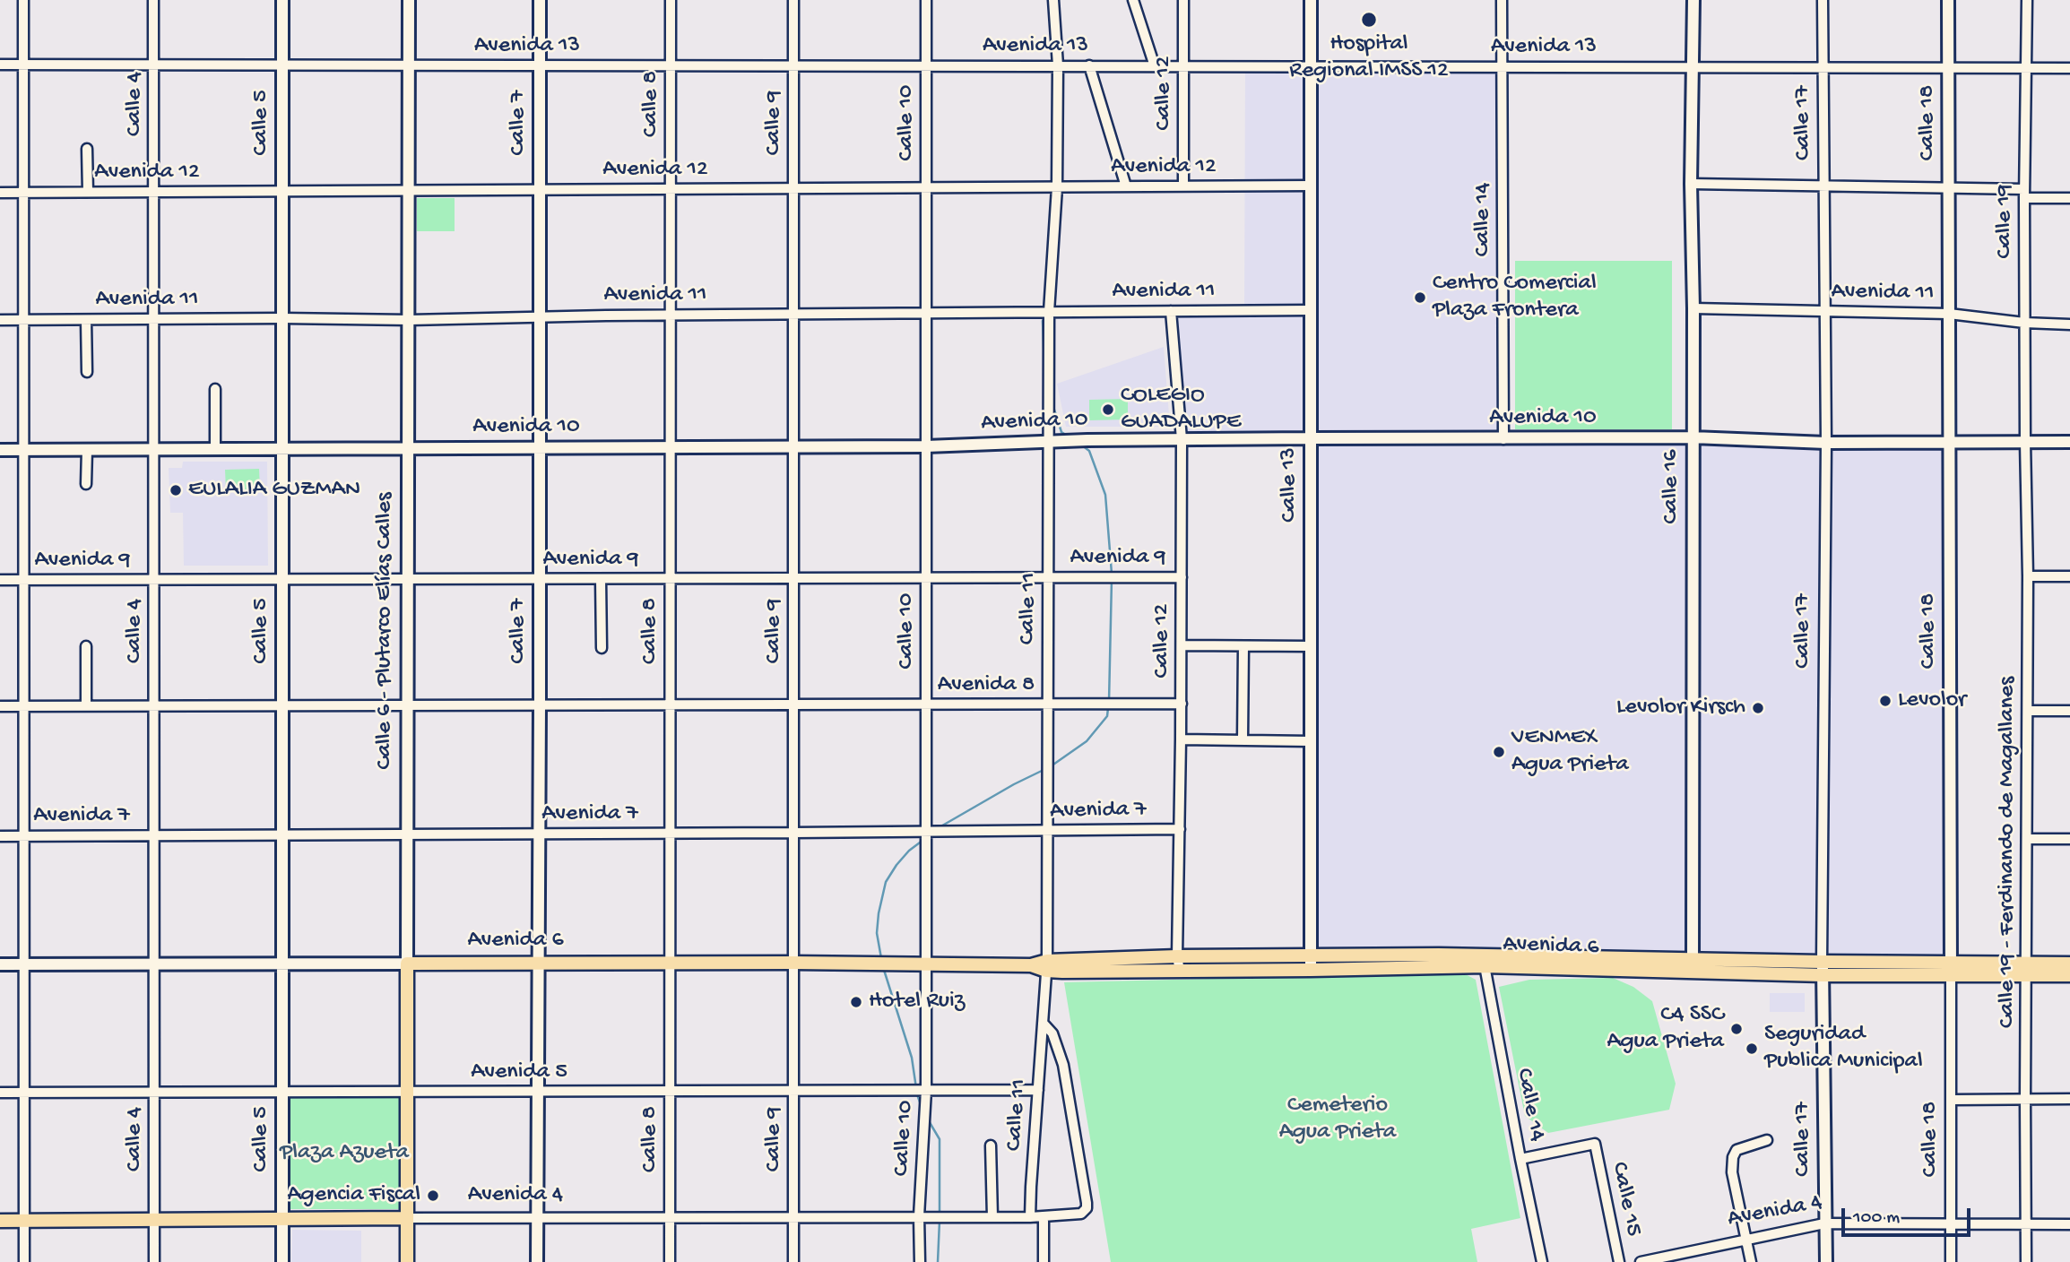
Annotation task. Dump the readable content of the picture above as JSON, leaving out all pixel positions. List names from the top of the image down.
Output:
{
  "streets": {
    "main road": ["Calle 6 - Plutarco Elías Calles", "Avenida 6", "Avenida 4"],
    "street": [
      "Avenida 13",
      "Calle 12",
      "Calle 4",
      "Calle 8",
      "Calle 5",
      "Calle 7",
      "Calle 9",
      "Calle 10",
      "Calle 17",
      "Calle 18",
      "Avenida 12",
      "Calle 14",
      "Calle 19",
      "Avenida 11",
      "Avenida 10",
      "Calle 13",
      "Calle 16",
      "Avenida 9",
      "Calle 11",
      "Avenida 8",
      "Avenida 7",
      "Calle 19 - Ferdinando de Magallanes",
      "Avenida 5",
      "Calle 15"
    ]
  },
  "crossings": [
    ["Avenida 13", "Calle 12"],
    ["Avenida 13", "Calle 4"],
    ["Avenida 13", "Calle 8"],
    ["Avenida 13", "Calle 5"],
    ["Avenida 13", "Calle 7"],
    ["Avenida 13", "Calle 9"],
    ["Avenida 13", "Calle 10"],
    ["Avenida 13", "Calle 17"],
    ["Avenida 13", "Calle 18"],
    ["Avenida 13", "Calle 14"],
    ["Avenida 13", "Calle 19"],
    ["Avenida 13", "Calle 13"],
    ["Avenida 13", "Calle 16"],
    ["Avenida 13", "Calle 11"],
    ["Avenida 13", "Calle 6 - Plutarco Elías Calles"],
    ["Calle 12", "Avenida 12"],
    ["Calle 12", "Avenida 11"],
    ["Calle 12", "Avenida 10"],
    ["Calle 12", "Avenida 9"],
    ["Calle 12", "Avenida 8"],
    ["Calle 12", "Avenida 7"],
    ["Calle 12", "Avenida 6"],
    ["Calle 4", "Avenida 12"],
    ["Calle 4", "Avenida 11"],
    ["Calle 4", "Avenida 10"],
    ["Calle 4", "Avenida 9"],
    ["Calle 4", "Avenida 8"],
    ["Calle 4", "Avenida 7"],
    ["Calle 4", "Avenida 6"],
    ["Calle 4", "Avenida 5"],
    ["Calle 4", "Avenida 4"],
    ["Calle 8", "Avenida 12"],
    ["Calle 8", "Avenida 11"],
    ["Calle 8", "Avenida 10"],
    ["Calle 8", "Avenida 9"],
    ["Calle 8", "Avenida 8"],
    ["Calle 8", "Avenida 7"],
    ["Calle 8", "Avenida 6"],
    ["Calle 8", "Avenida 5"],
    ["Calle 8", "Avenida 4"],
    ["Calle 5", "Avenida 12"],
    ["Calle 5", "Avenida 11"],
    ["Calle 5", "Avenida 10"],
    ["Calle 5", "Avenida 9"],
    ["Calle 5", "Avenida 8"],
    ["Calle 5", "Avenida 7"],
    ["Calle 5", "Avenida 6"],
    ["Calle 5", "Avenida 5"],
    ["Calle 5", "Avenida 4"],
    ["Calle 7", "Avenida 12"],
    ["Calle 7", "Avenida 11"],
    ["Calle 7", "Avenida 10"],
    ["Calle 7", "Avenida 9"],
    ["Calle 7", "Avenida 8"],
    ["Calle 7", "Avenida 7"],
    ["Calle 7", "Avenida 6"],
    ["Calle 7", "Avenida 5"],
    ["Calle 7", "Avenida 4"],
    ["Calle 9", "Avenida 12"],
    ["Calle 9", "Avenida 11"],
    ["Calle 9", "Avenida 10"],
    ["Calle 9", "Avenida 9"],
    ["Calle 9", "Avenida 8"],
    ["Calle 9", "Avenida 7"],
    ["Calle 9", "Avenida 6"],
    ["Calle 9", "Avenida 5"],
    ["Calle 9", "Avenida 4"],
    ["Calle 10", "Avenida 12"],
    ["Calle 10", "Avenida 11"],
    ["Calle 10", "Avenida 10"],
    ["Calle 10", "Avenida 9"],
    ["Calle 10", "Avenida 8"],
    ["Calle 10", "Avenida 7"],
    ["Calle 10", "Avenida 6"],
    ["Calle 10", "Avenida 5"],
    ["Calle 10", "Avenida 4"],
    ["Calle 17", "Avenida 11"],
    ["Calle 17", "Avenida 10"],
    ["Calle 17", "Avenida 6"],
    ["Calle 17", "Avenida 4"],
    ["Calle 18", "Avenida 11"],
    ["Calle 18", "Avenida 10"],
    ["Calle 18", "Avenida 6"],
    ["Calle 18", "Avenida 4"],
    ["Avenida 12", "Calle 13"],
    ["Avenida 12", "Calle 11"],
    ["Avenida 12", "Calle 6 - Plutarco Elías Calles"],
    ["Calle 14", "Avenida 10"],
    ["Calle 14", "Avenida 6"],
    ["Calle 14", "Calle 15"],
    ["Calle 19", "Avenida 11"],
    ["Calle 19", "Avenida 10"],
    ["Calle 19", "Calle 19 - Ferdinando de Magallanes"],
    ["Avenida 11", "Calle 13"],
    ["Avenida 11", "Calle 16"],
    ["Avenida 11", "Calle 11"],
    ["Avenida 11", "Calle 6 - Plutarco Elías Calles"],
    ["Avenida 10", "Calle 13"],
    ["Avenida 10", "Calle 16"],
    ["Avenida 10", "Calle 11"],
    ["Avenida 10", "Calle 6 - Plutarco Elías Calles"],
    ["Avenida 10", "Calle 19 - Ferdinando de Magallanes"],
    ["Calle 13", "Avenida 6"],
    ["Calle 16", "Avenida 6"],
    ["Avenida 9", "Calle 11"],
    ["Avenida 9", "Calle 6 - Plutarco Elías Calles"],
    ["Calle 11", "Avenida 8"],
    ["Calle 11", "Avenida 7"],
    ["Calle 11", "Avenida 6"],
    ["Calle 11", "Avenida 5"],
    ["Calle 11", "Avenida 4"],
    ["Calle 6 - Plutarco Elías Calles", "Avenida 8"],
    ["Calle 6 - Plutarco Elías Calles", "Avenida 7"],
    ["Calle 6 - Plutarco Elías Calles", "Avenida 6"],
    ["Calle 6 - Plutarco Elías Calles", "Avenida 5"],
    ["Calle 6 - Plutarco Elías Calles", "Avenida 4"],
    ["Calle 19 - Ferdinando de Magallanes", "Avenida 6"],
    ["Calle 19 - Ferdinando de Magallanes", "Avenida 4"]
  ],
  "parks": ["Cemeterio Agua Prieta", "Plaza Azueta"],
  "places": [
    "Hospital Regional IMSS 12",
    "Centro Comercial Plaza Frontera",
    "COLEGIO GUADALUPE",
    "EULALIA GUZMAN",
    "Levolor",
    "Levolor Kirsch",
    "VENMEX Agua Prieta",
    "Hotel Ruiz",
    "C4 SSC Agua Prieta",
    "Seguridad Publica Municipal",
    "Agencia Fiscal"
  ],
  "scale_bar": "100 m"
}
